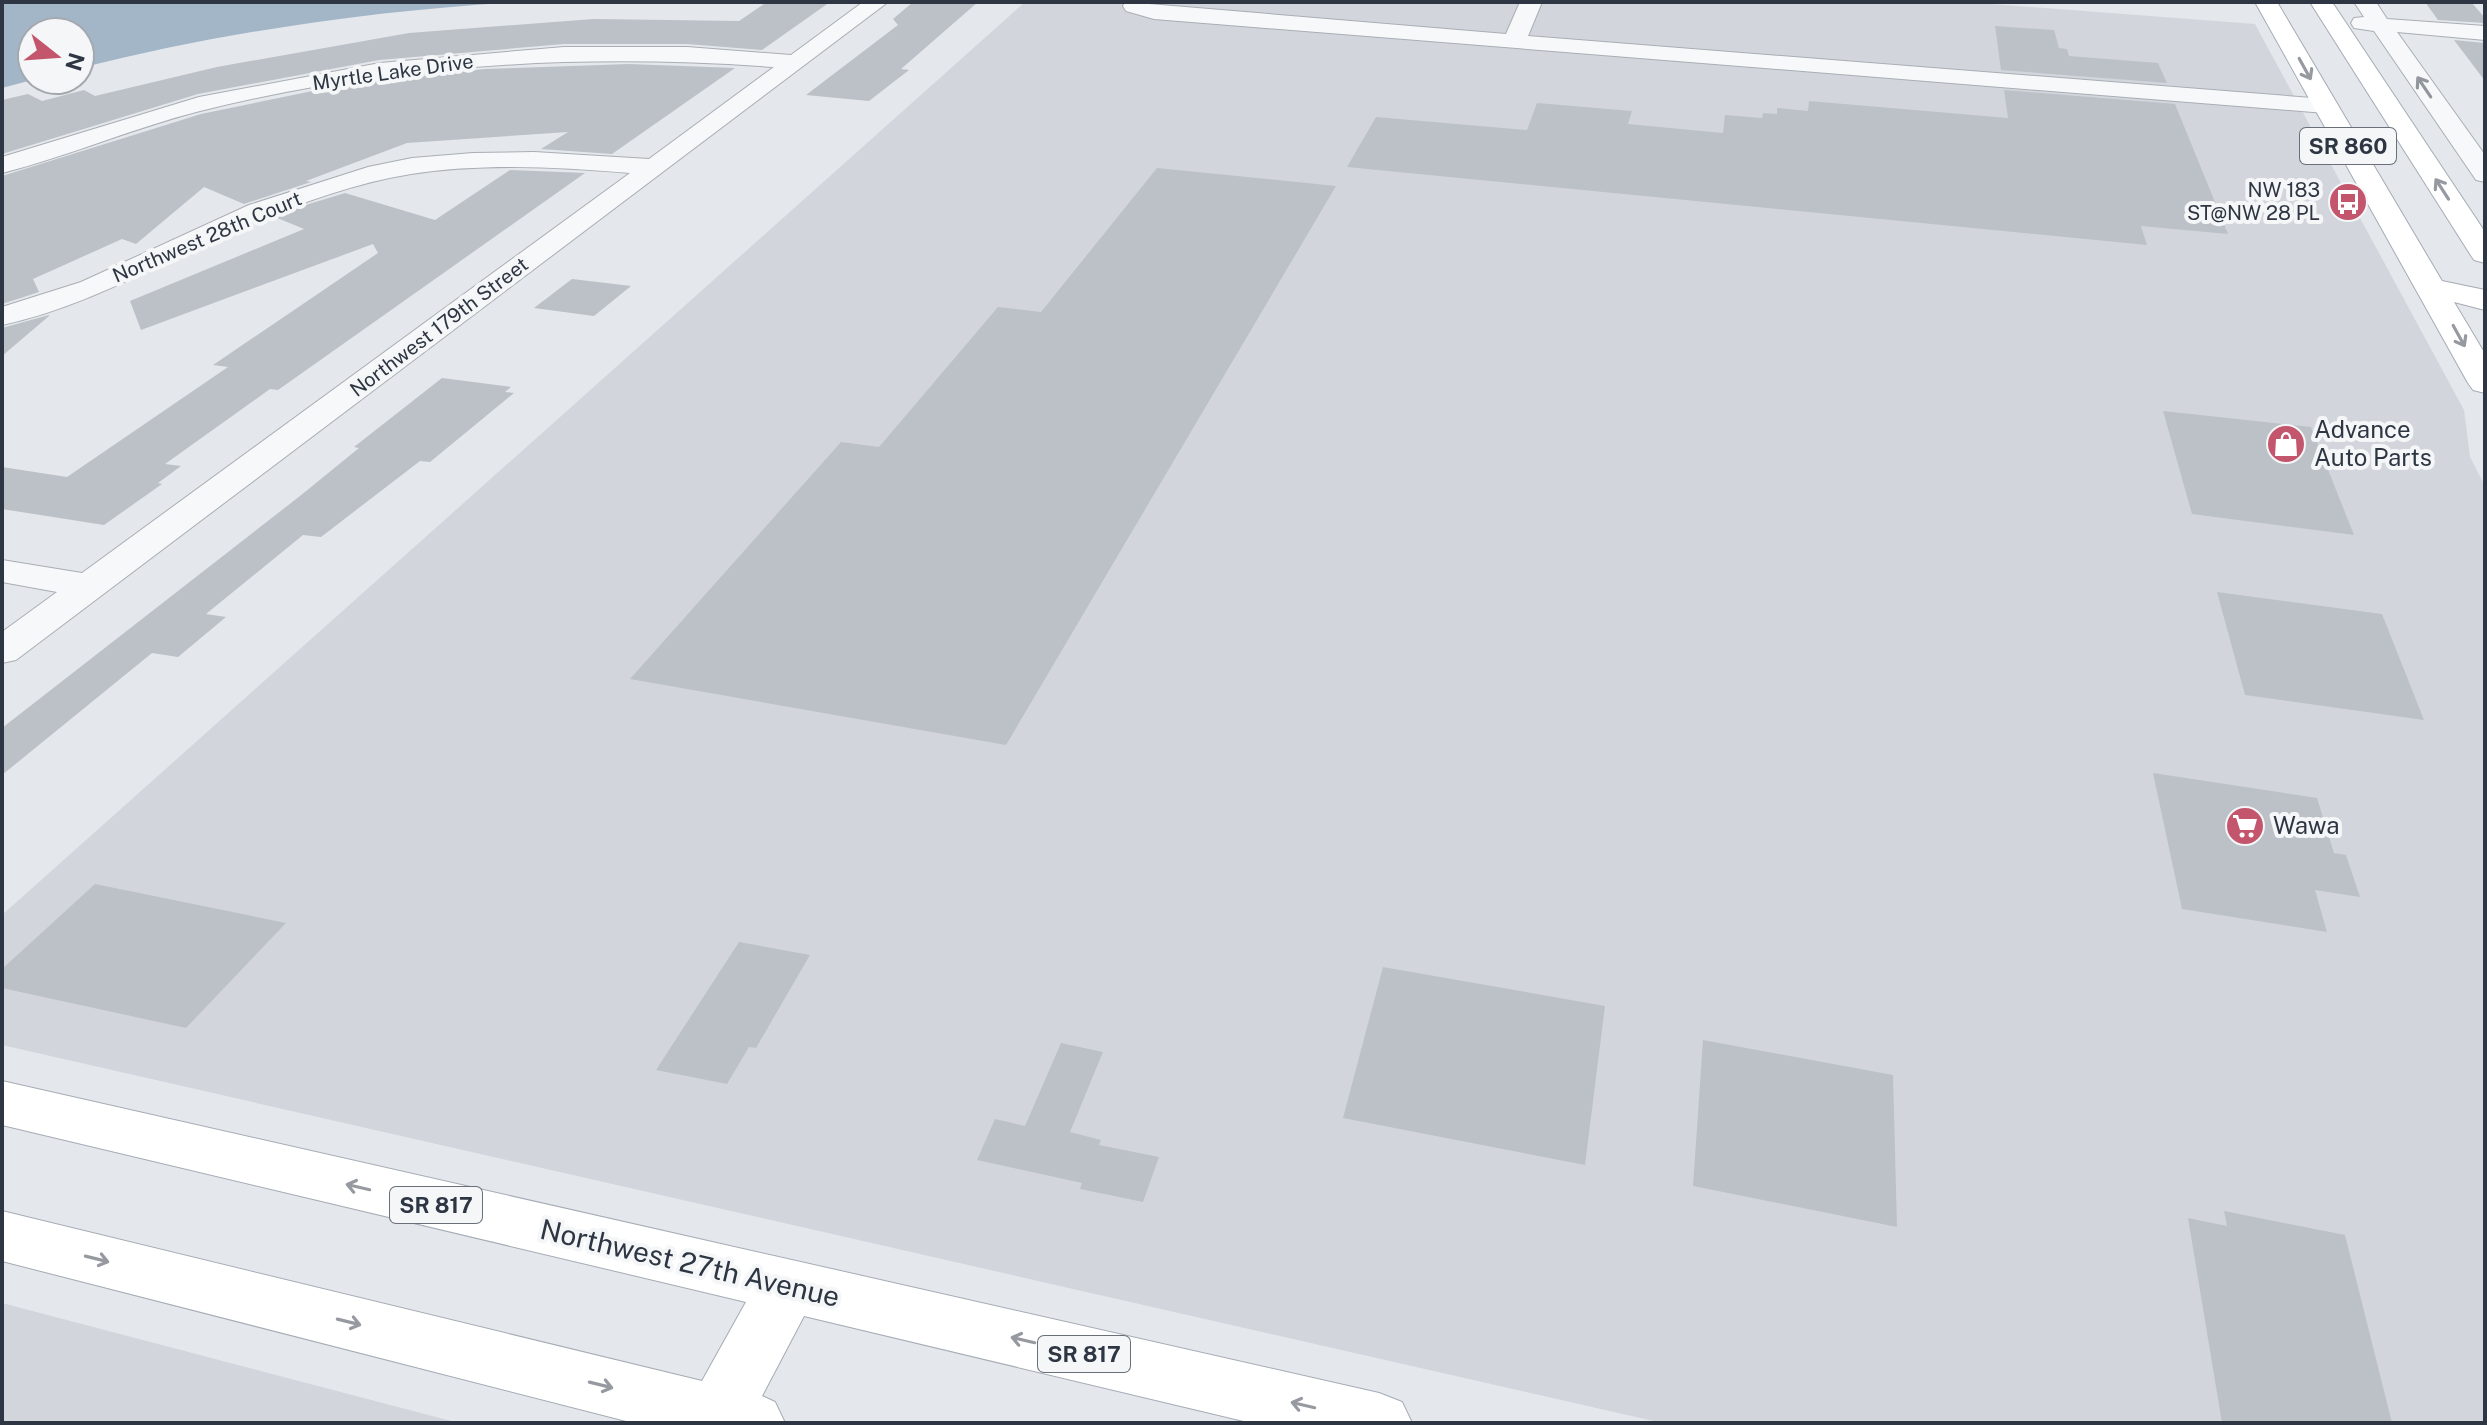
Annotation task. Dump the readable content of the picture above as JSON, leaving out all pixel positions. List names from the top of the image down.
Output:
{
  "streets": {
    "main road": ["SR 860", "SR 817", "Northwest 27th Avenue"],
    "street": ["Myrtle Lake Drive", "Northwest 28th Court", "Northwest 179th Street"]
  },
  "crossings": [
    ["Myrtle Lake Drive", "Northwest 179th Street"],
    ["Northwest 28th Court", "Northwest 179th Street"]
  ],
  "places": {
    "bus stop": ["NW 183 ST@NW 28 PL"],
    "shop": ["Advance Auto Parts"],
    "supermarket": ["Wawa"]
  },
  "north": "right"
}
